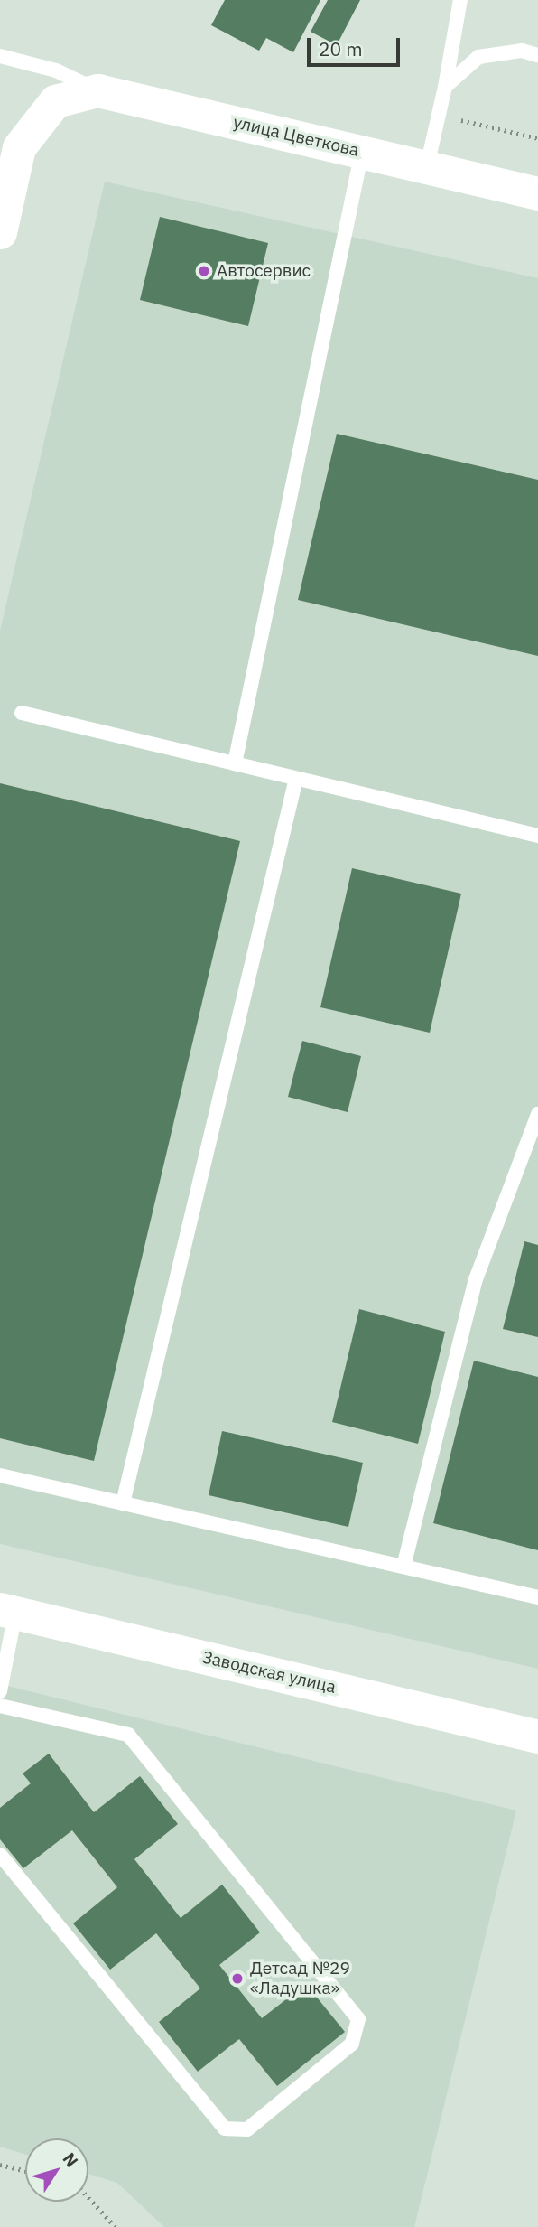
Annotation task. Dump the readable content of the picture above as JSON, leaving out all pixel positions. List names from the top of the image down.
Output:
{
  "streets": {
    "street": ["улица Цветкова", "Заводская улица"]
  },
  "places": ["Автосервис", "Детсад №29 «Ладушка»"],
  "scale_bar": "20 m",
  "north": "top right"
}
